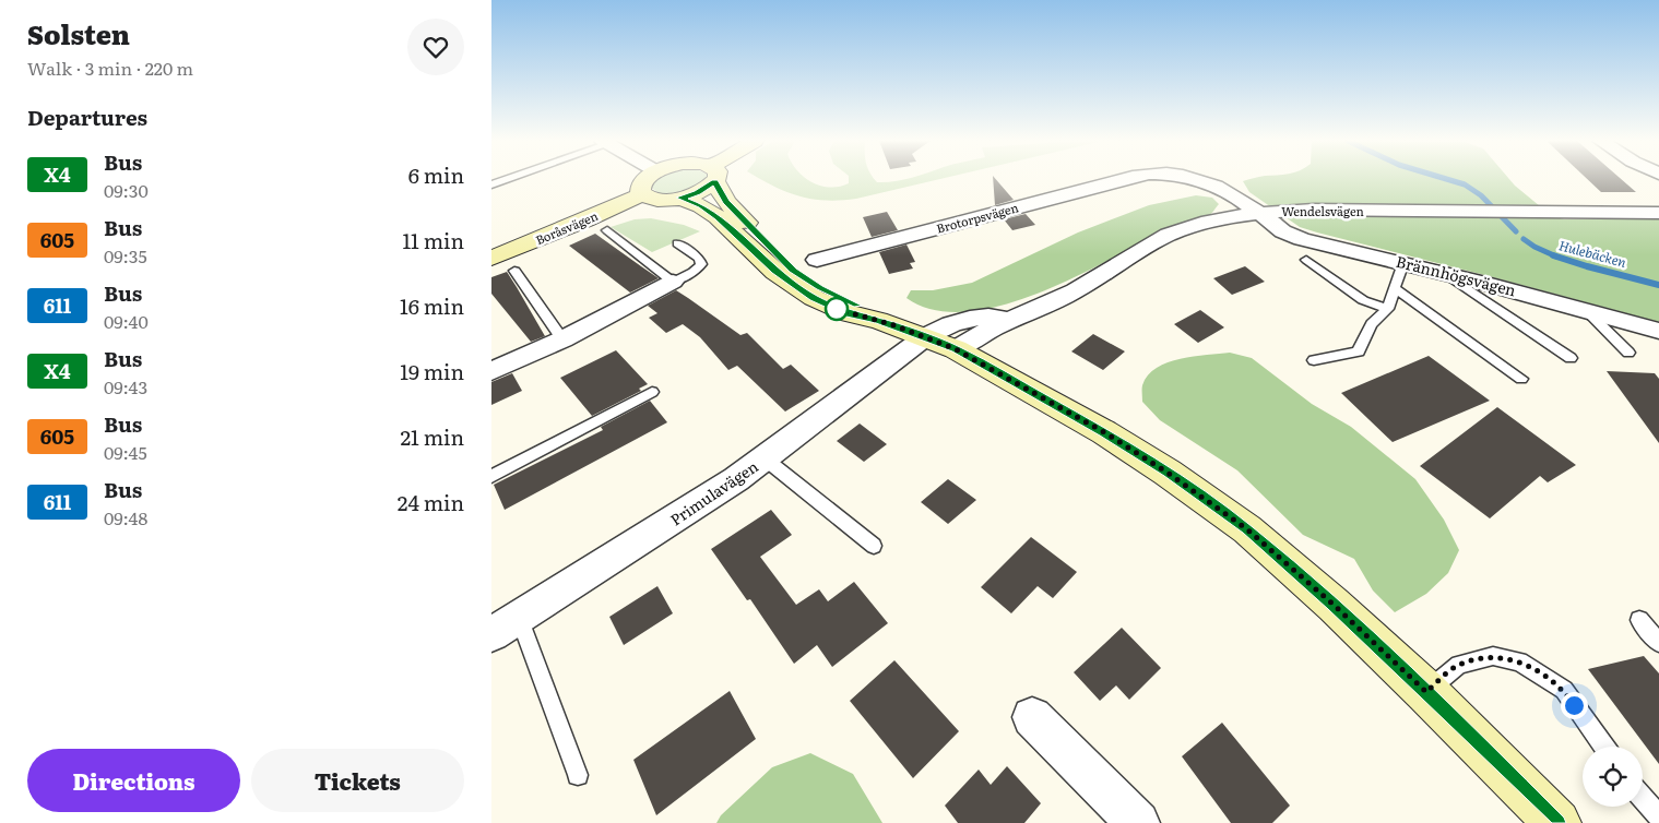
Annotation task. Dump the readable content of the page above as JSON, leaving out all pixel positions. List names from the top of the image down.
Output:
{
  "streets": {
    "street": [
      "Wendelsvägen",
      "Brotorpsvägen",
      "Boråsvägen",
      "Brännhögsvägen",
      "Primulavägen"
    ]
  },
  "crossings": [
    ["Wendelsvägen", "Brotorpsvägen"],
    ["Wendelsvägen", "Brännhögsvägen"],
    ["Wendelsvägen", "Primulavägen"],
    ["Brotorpsvägen", "Brännhögsvägen"]
  ],
  "water": ["Hulebäcken"],
  "lines": ["bus line X4"],
  "page": {
    "heading": [
      ["Solsten", "Walk · 3 min · 220 m"],
      "Departures"
    ],
    "list": [
      {
        "mark": "X4",
        "name": "Bus",
        "note": "09:30",
        "value": "6 min"
      },
      {
        "mark": "605",
        "name": "Bus",
        "note": "09:35",
        "value": "11 min"
      },
      {
        "mark": "611",
        "name": "Bus",
        "note": "09:40",
        "value": "16 min"
      },
      {
        "mark": "X4",
        "name": "Bus",
        "note": "09:43",
        "value": "19 min"
      },
      {
        "mark": "605",
        "name": "Bus",
        "note": "09:45",
        "value": "21 min"
      },
      {
        "mark": "611",
        "name": "Bus",
        "note": "09:48",
        "value": "24 min"
      }
    ],
    "buttons": ["Directions", "Tickets"]
  }
}
